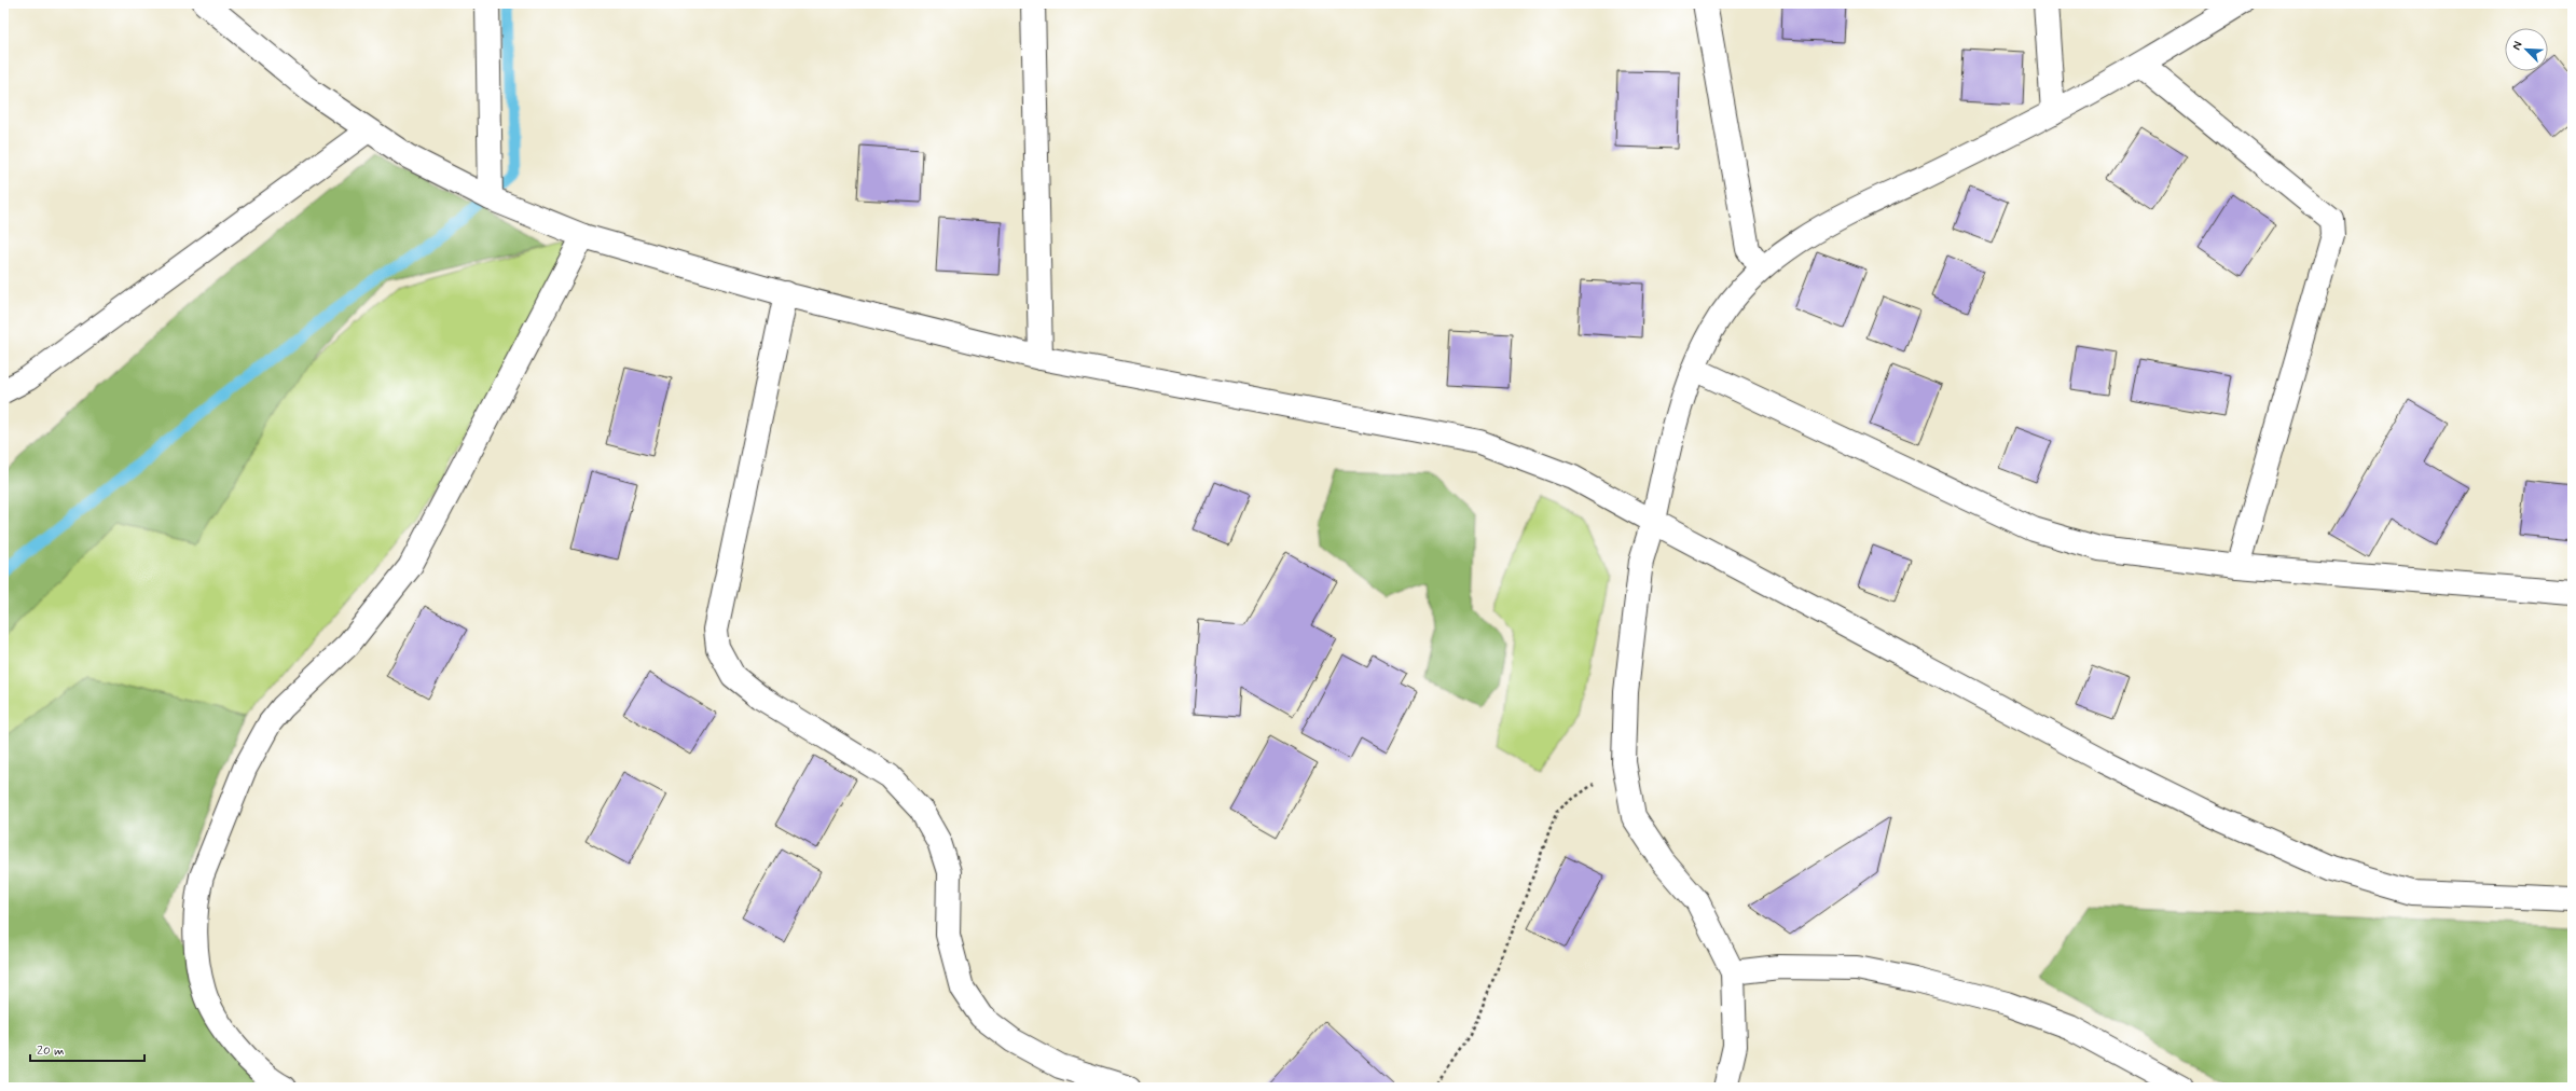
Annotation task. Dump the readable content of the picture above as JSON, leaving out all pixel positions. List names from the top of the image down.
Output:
{
  "scale_bar": "20 m",
  "north": "top left"
}
